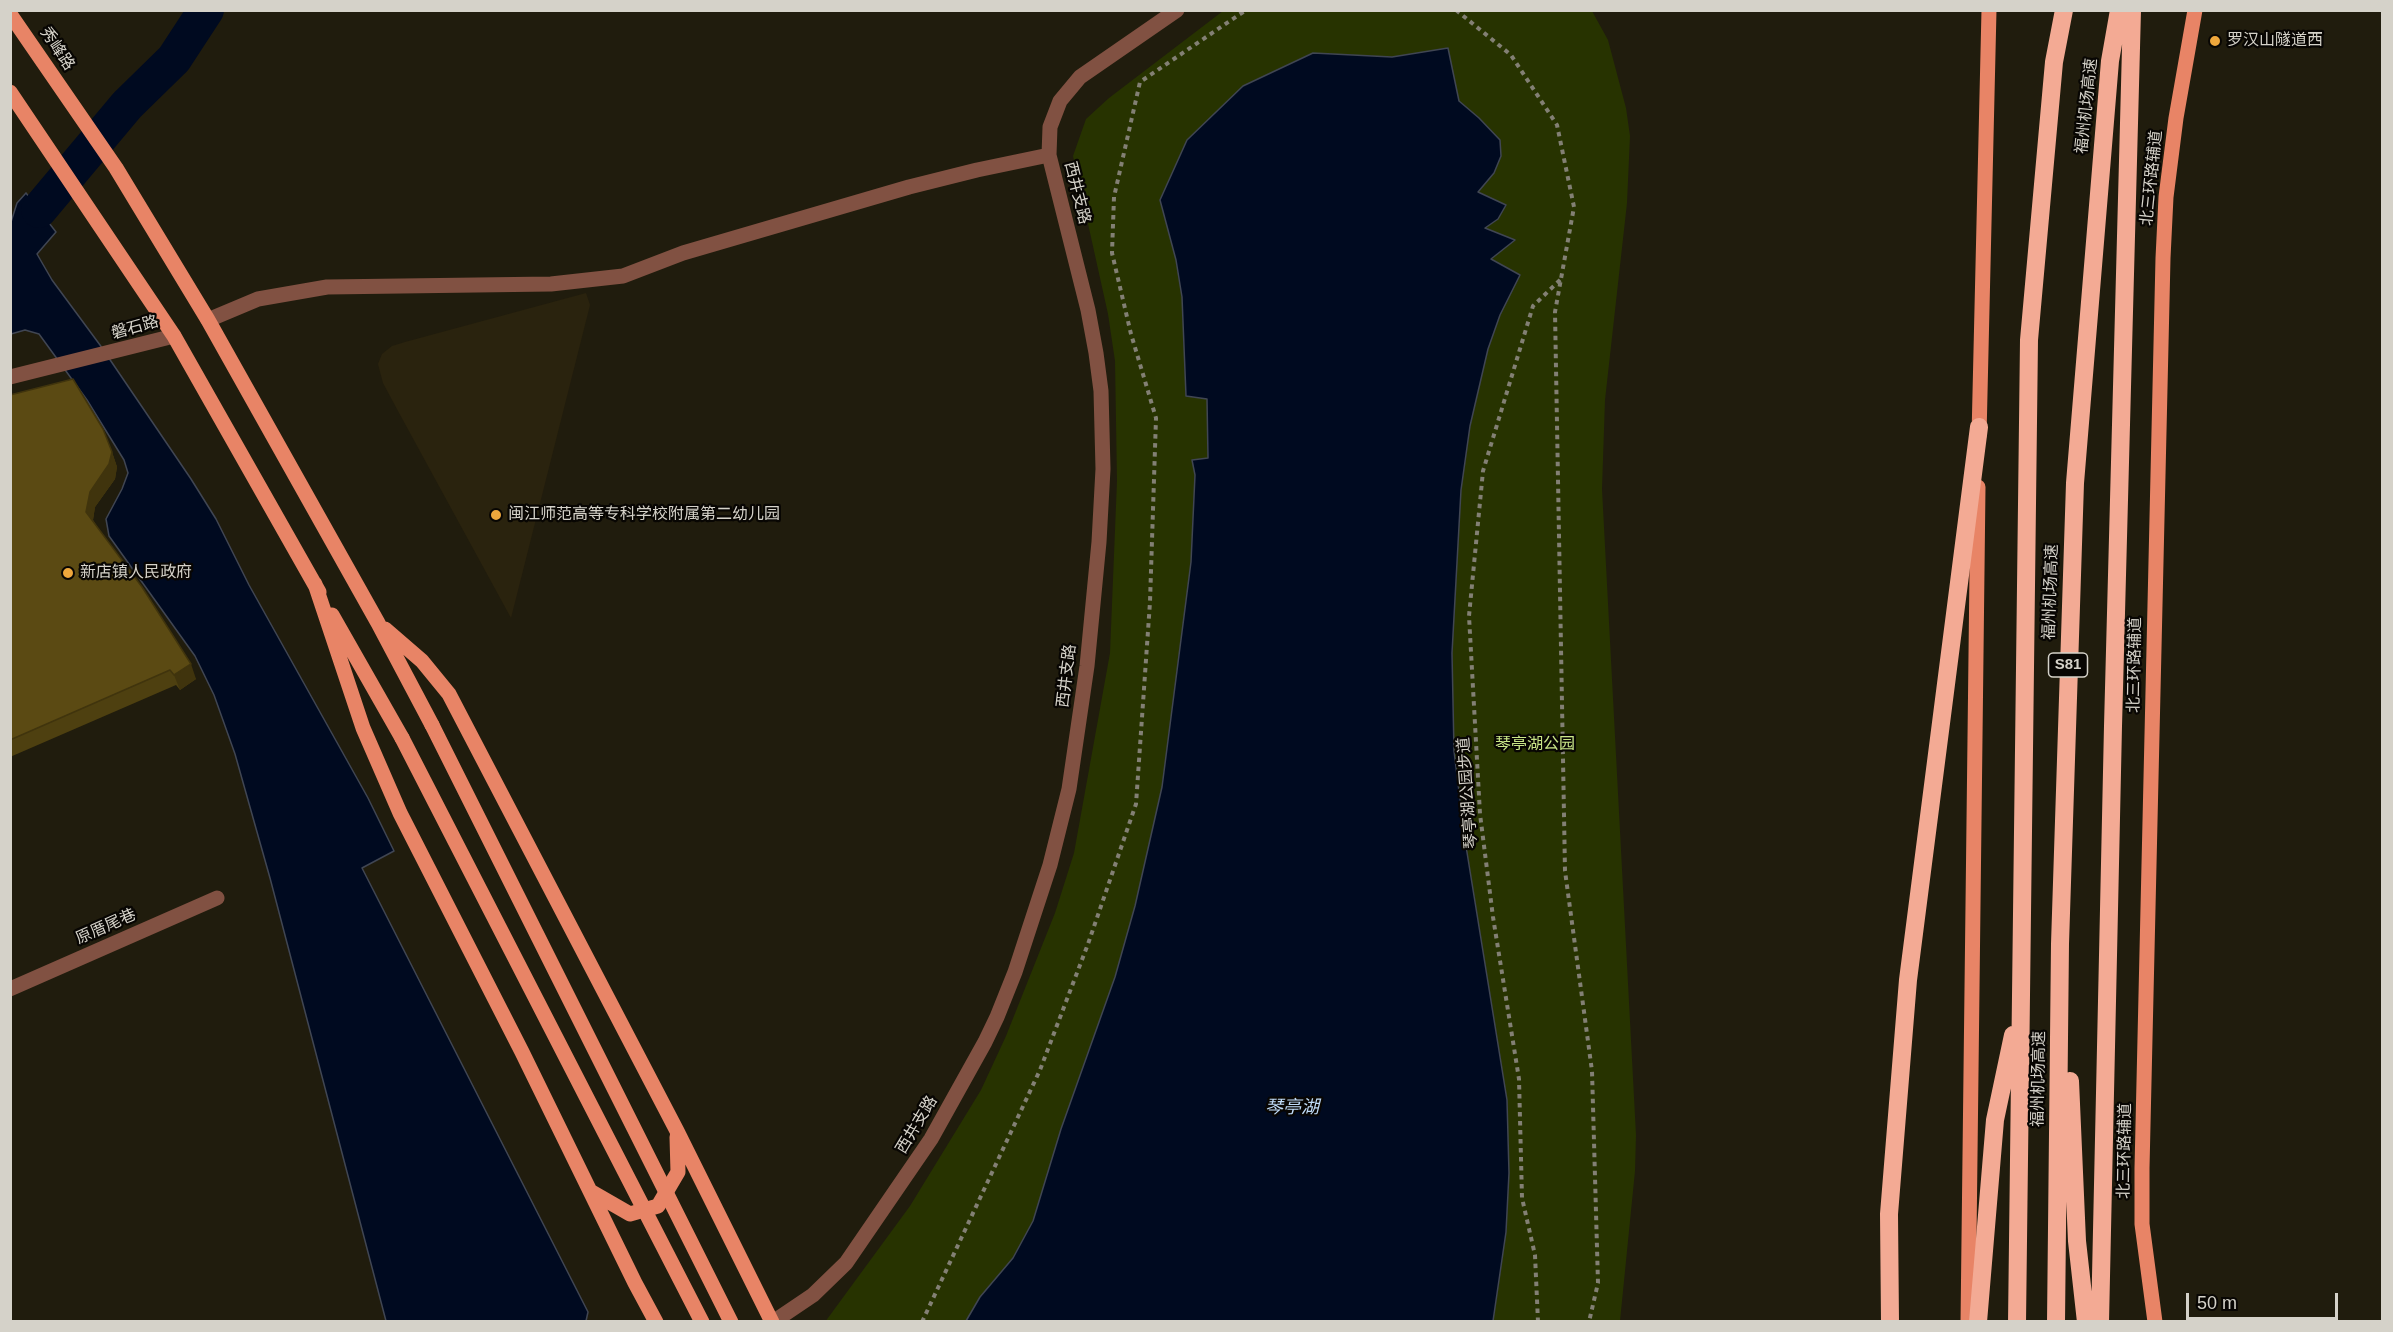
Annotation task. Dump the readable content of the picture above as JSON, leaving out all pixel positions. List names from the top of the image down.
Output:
{
  "streets": {
    "highway": ["福州机场高速", "S81"],
    "main road": ["秀峰路", "北三环路辅道"],
    "street": ["西井支路", "磐石路", "原厝尾巷"],
    "path": ["琴亭湖公园步道"]
  },
  "water": ["琴亭湖"],
  "parks": ["琴亭湖公园"],
  "places": ["罗汉山隧道西", "闽江师范高等专科学校附属第二幼儿园", "新店镇人民政府"],
  "scale_bar": "50 m"
}
